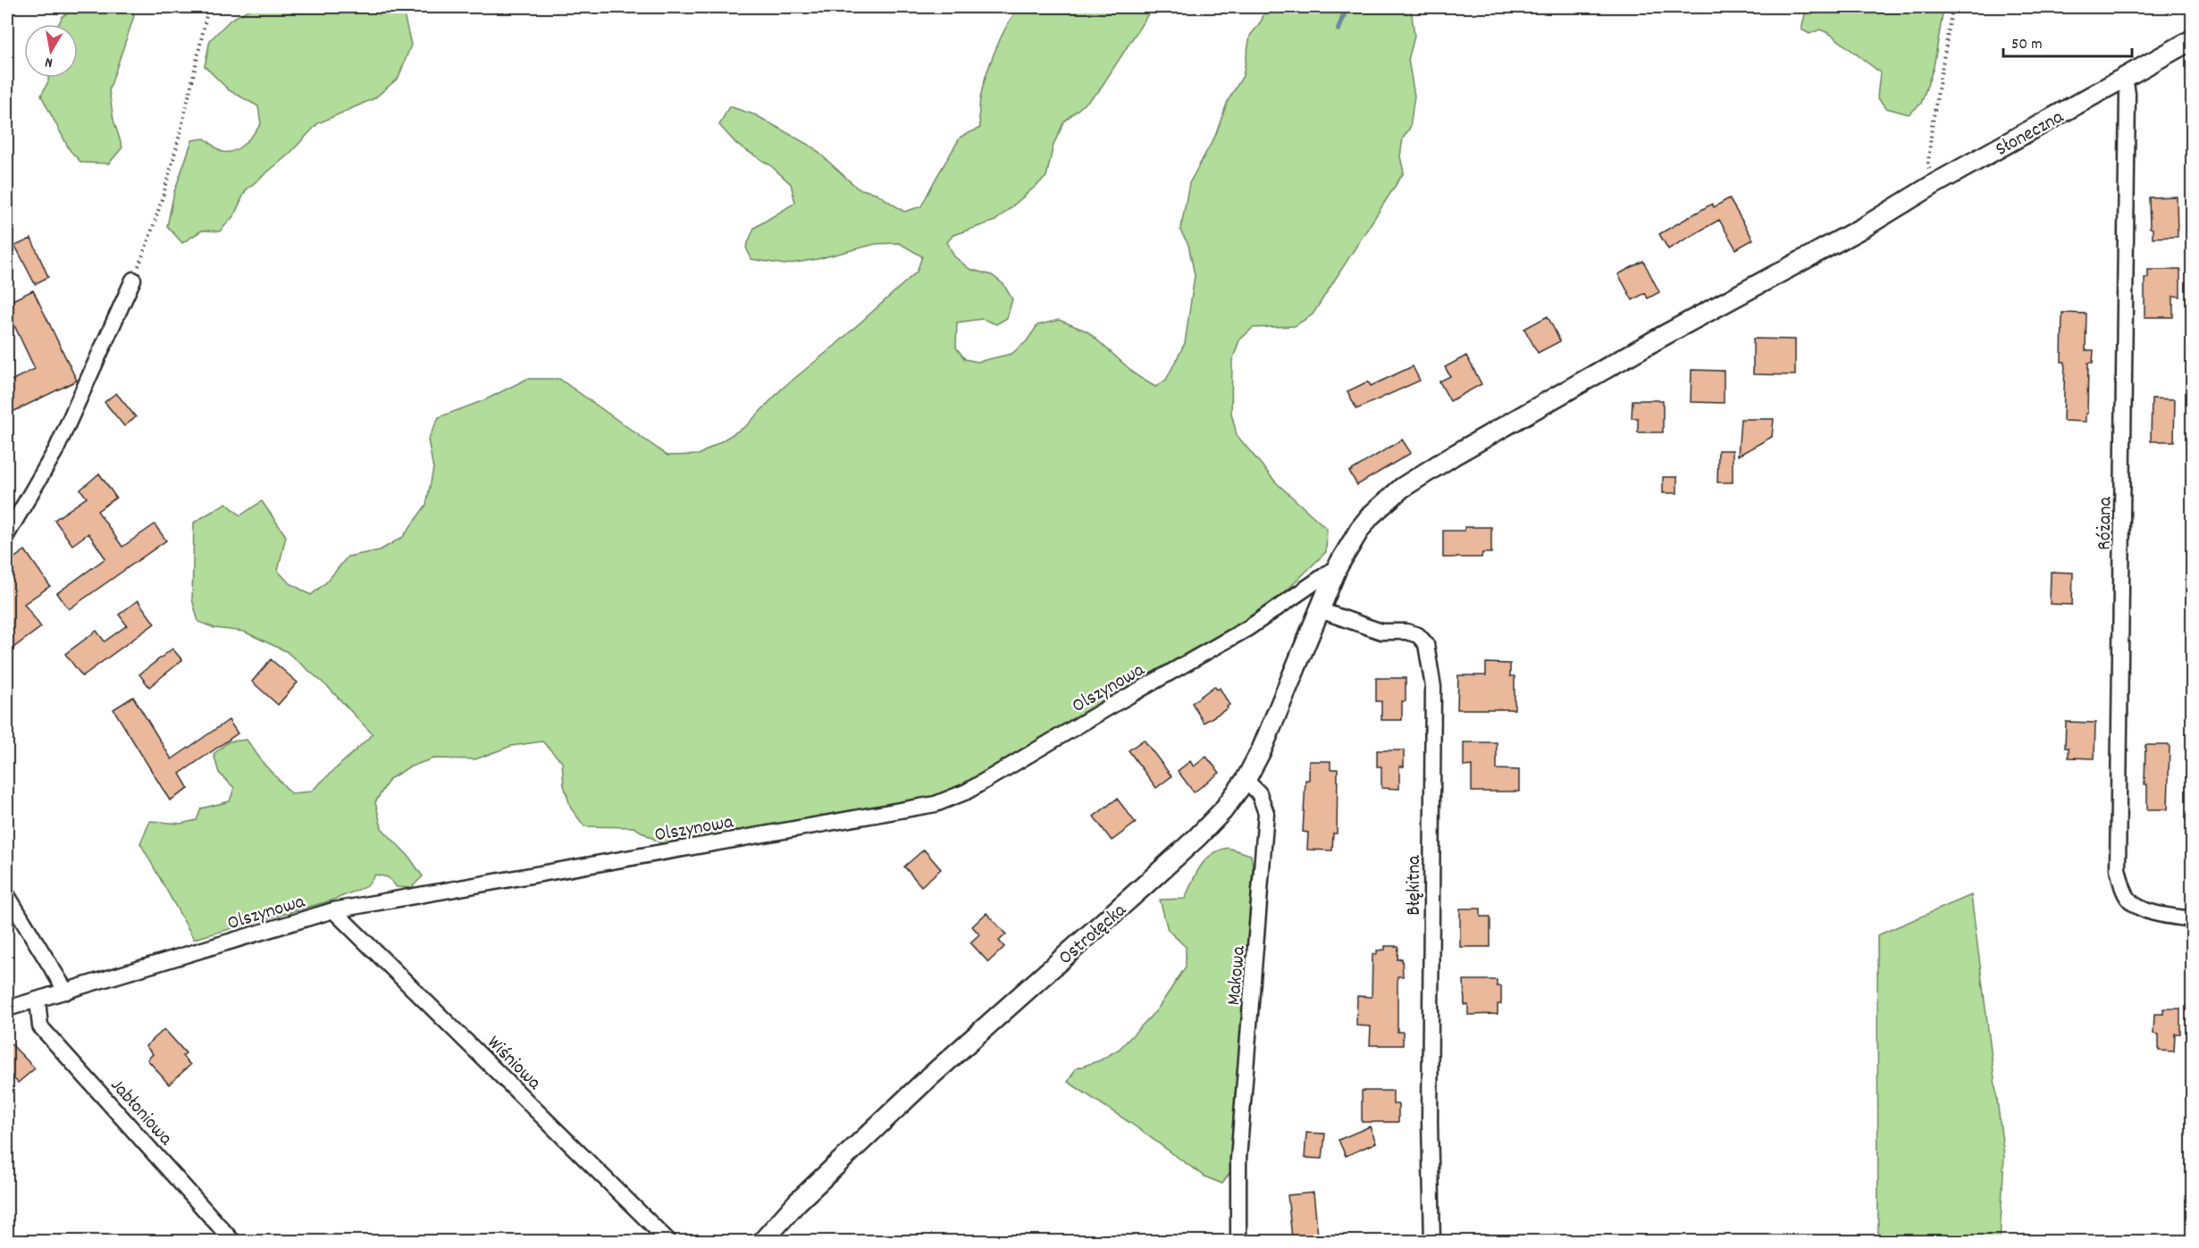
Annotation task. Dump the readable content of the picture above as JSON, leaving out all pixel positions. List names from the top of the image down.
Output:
{
  "streets": {
    "street": [
      "Słoneczna",
      "Różana",
      "Olszynowa",
      "Błękitna",
      "Ostrołęcka",
      "Makowa",
      "Wiśniowa",
      "Jabłoniowa"
    ]
  },
  "crossings": [
    ["Słoneczna", "Różana"],
    ["Słoneczna", "Olszynowa"],
    ["Słoneczna", "Ostrołęcka"],
    ["Olszynowa", "Ostrołęcka"],
    ["Olszynowa", "Wiśniowa"],
    ["Olszynowa", "Jabłoniowa"],
    ["Błękitna", "Ostrołęcka"],
    ["Ostrołęcka", "Makowa"]
  ],
  "scale_bar": "50 m",
  "north": "bottom"
}
